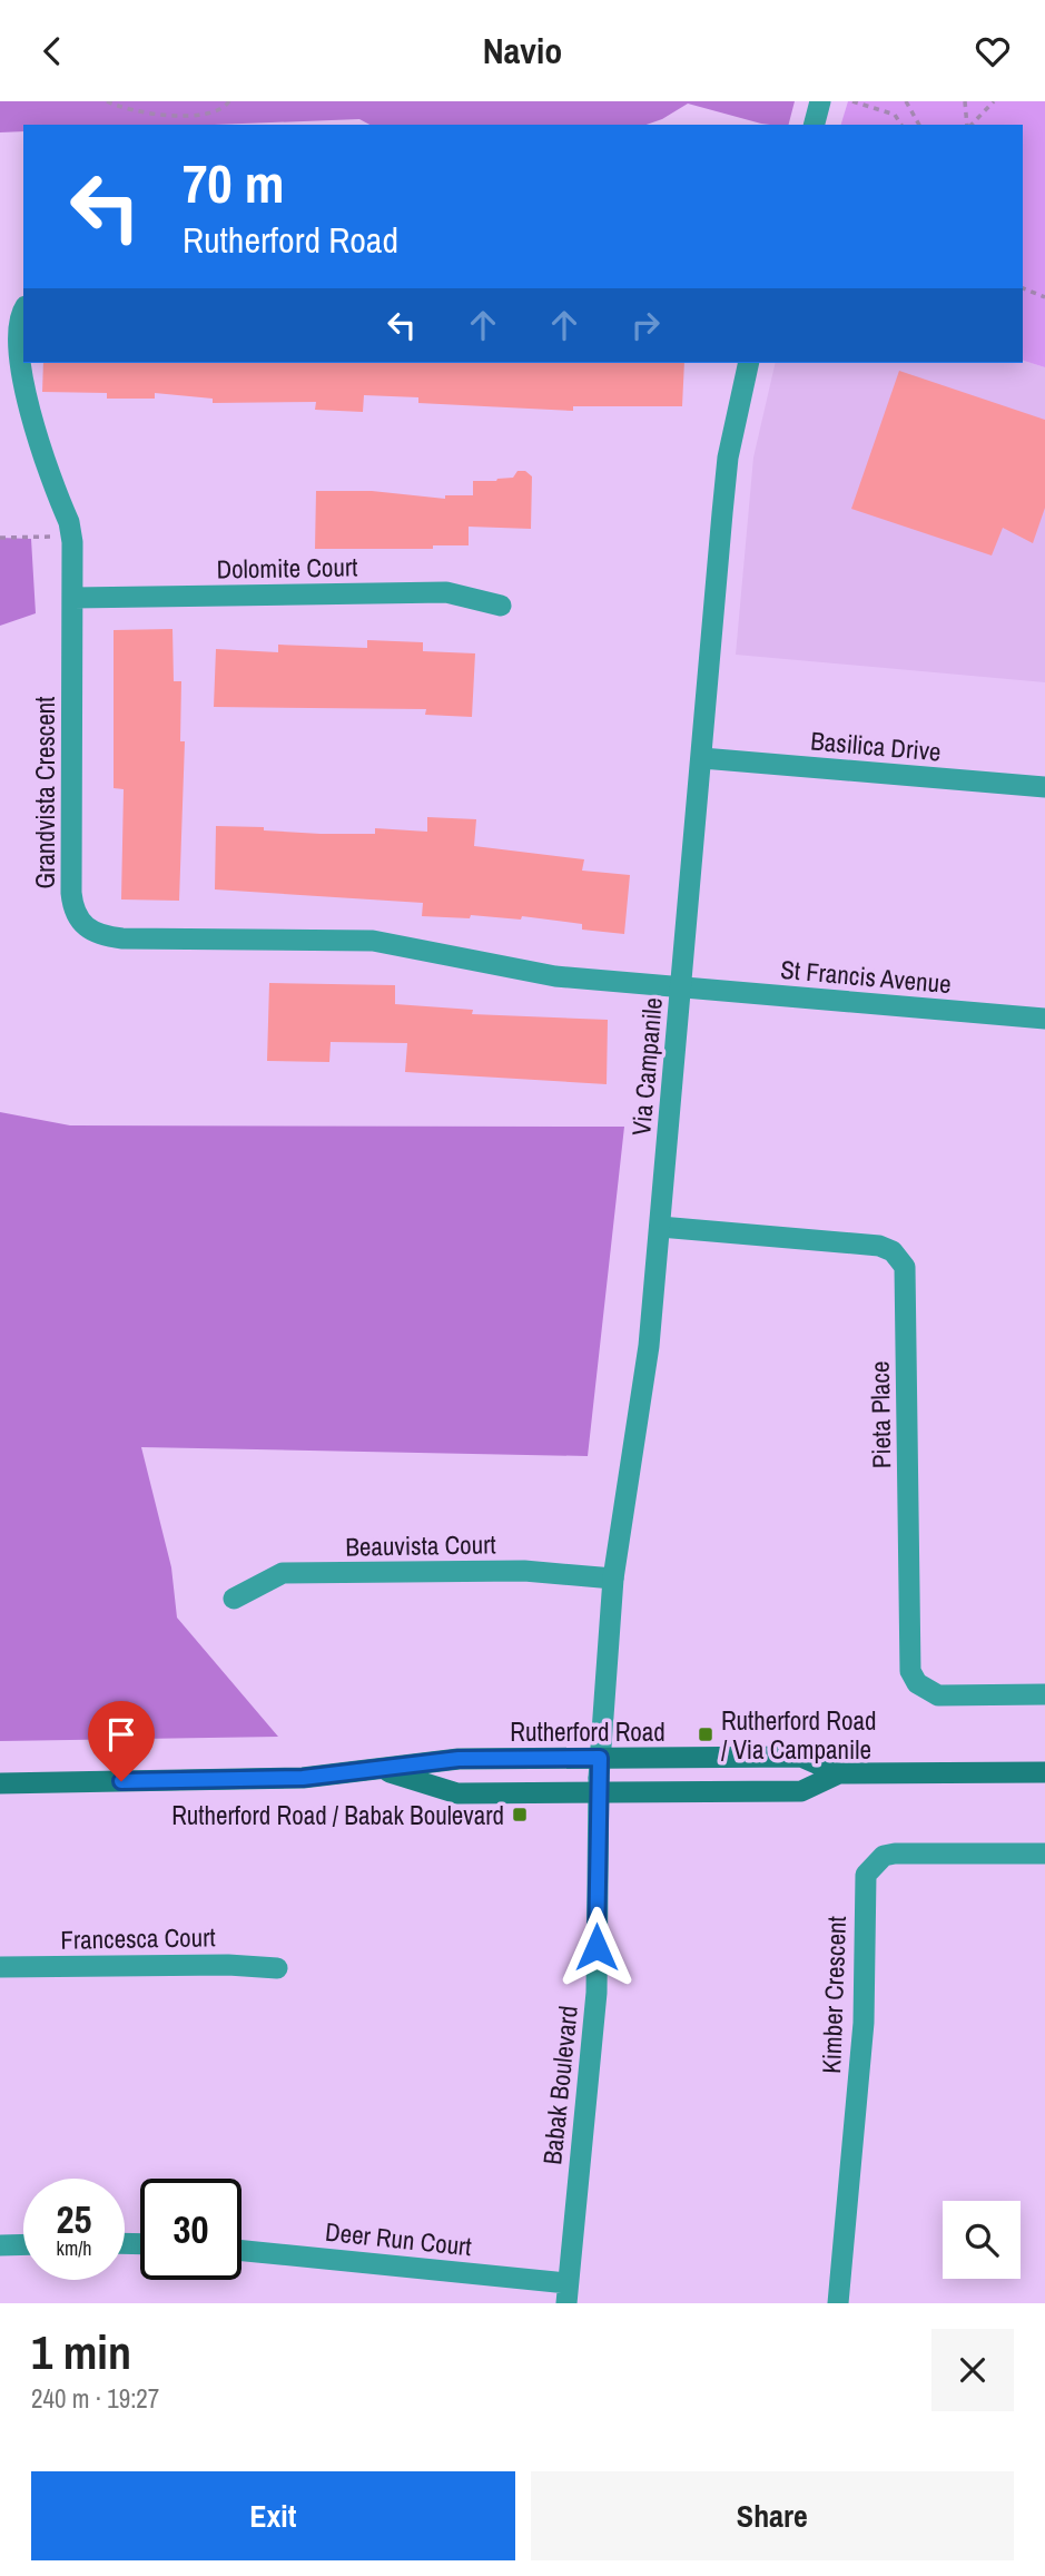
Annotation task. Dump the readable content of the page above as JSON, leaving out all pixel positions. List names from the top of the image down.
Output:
{
  "streets": {
    "main road": ["Rutherford Road"],
    "street": [
      "Dolomite Court",
      "Basilica Drive",
      "Grandvista Crescent",
      "St Francis Avenue",
      "Via Campanile",
      "Pieta Place",
      "Beauvista Court",
      "Francesca Court",
      "Kimber Crescent",
      "Babak Boulevard",
      "Deer Run Court"
    ]
  },
  "crossings": [
    ["Dolomite Court", "Grandvista Crescent"],
    ["Basilica Drive", "Via Campanile"],
    ["Grandvista Crescent", "St Francis Avenue"],
    ["Grandvista Crescent", "Via Campanile"],
    ["St Francis Avenue", "Via Campanile"],
    ["Via Campanile", "Pieta Place"],
    ["Via Campanile", "Beauvista Court"],
    ["Via Campanile", "Rutherford Road"],
    ["Via Campanile", "Babak Boulevard"],
    ["Rutherford Road", "Babak Boulevard"],
    ["Babak Boulevard", "Deer Run Court"]
  ],
  "places": {
    "transit": ["Rutherford Road / Via Campanile", "Rutherford Road / Babak Boulevard"]
  },
  "page": {
    "header": "Navio",
    "turn": ["70 m", "Rutherford Road"],
    "speed": "25 km/h",
    "limit": "30",
    "heading": ["1 min", "240 m · 19:27"],
    "buttons": ["Exit", "Share"]
  }
}
